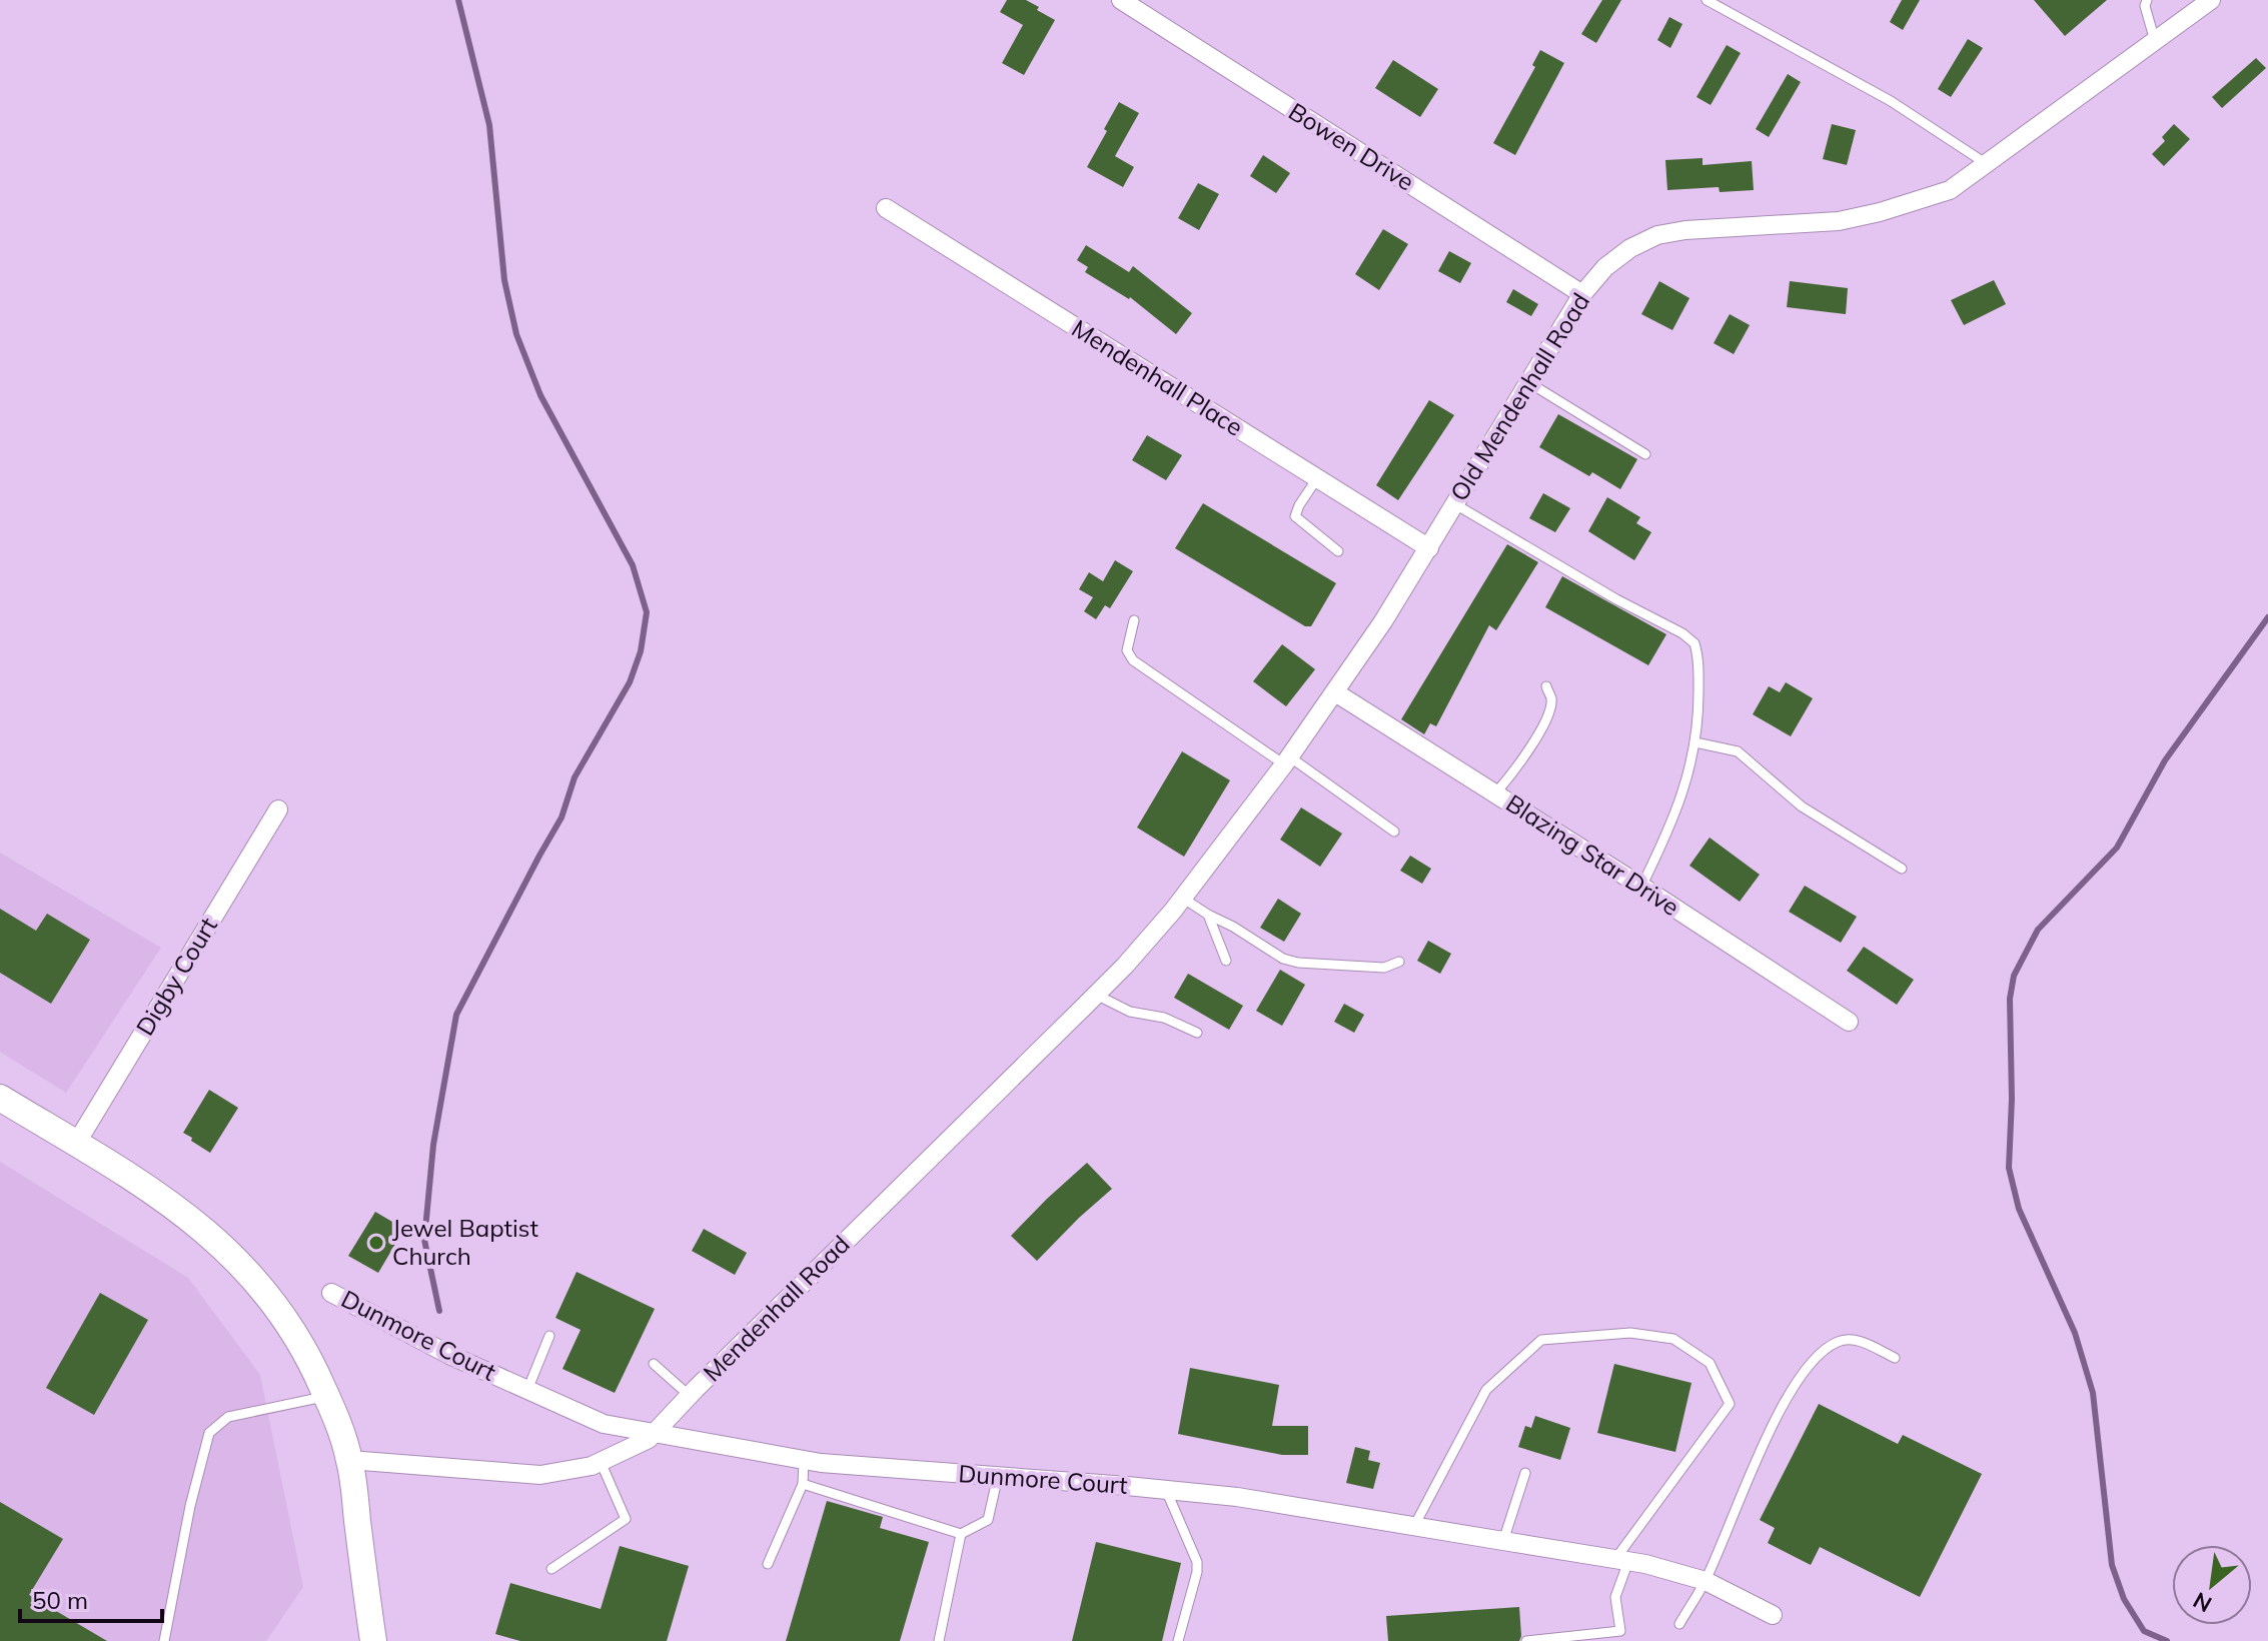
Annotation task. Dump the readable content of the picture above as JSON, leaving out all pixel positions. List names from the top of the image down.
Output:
{
  "streets": {
    "street": [
      "Bowen Drive",
      "Mendenhall Place",
      "Old Mendenhall Road",
      "Blazing Star Drive",
      "Digby Court",
      "Mendenhall Road",
      "Dunmore Court"
    ]
  },
  "crossings": [
    ["Bowen Drive", "Old Mendenhall Road"],
    ["Mendenhall Place", "Old Mendenhall Road"],
    ["Old Mendenhall Road", "Blazing Star Drive"],
    ["Old Mendenhall Road", "Mendenhall Road"],
    ["Mendenhall Road", "Dunmore Court"]
  ],
  "places": ["Jewel Baptist Church"],
  "scale_bar": "50 m",
  "north": "bottom left"
}
